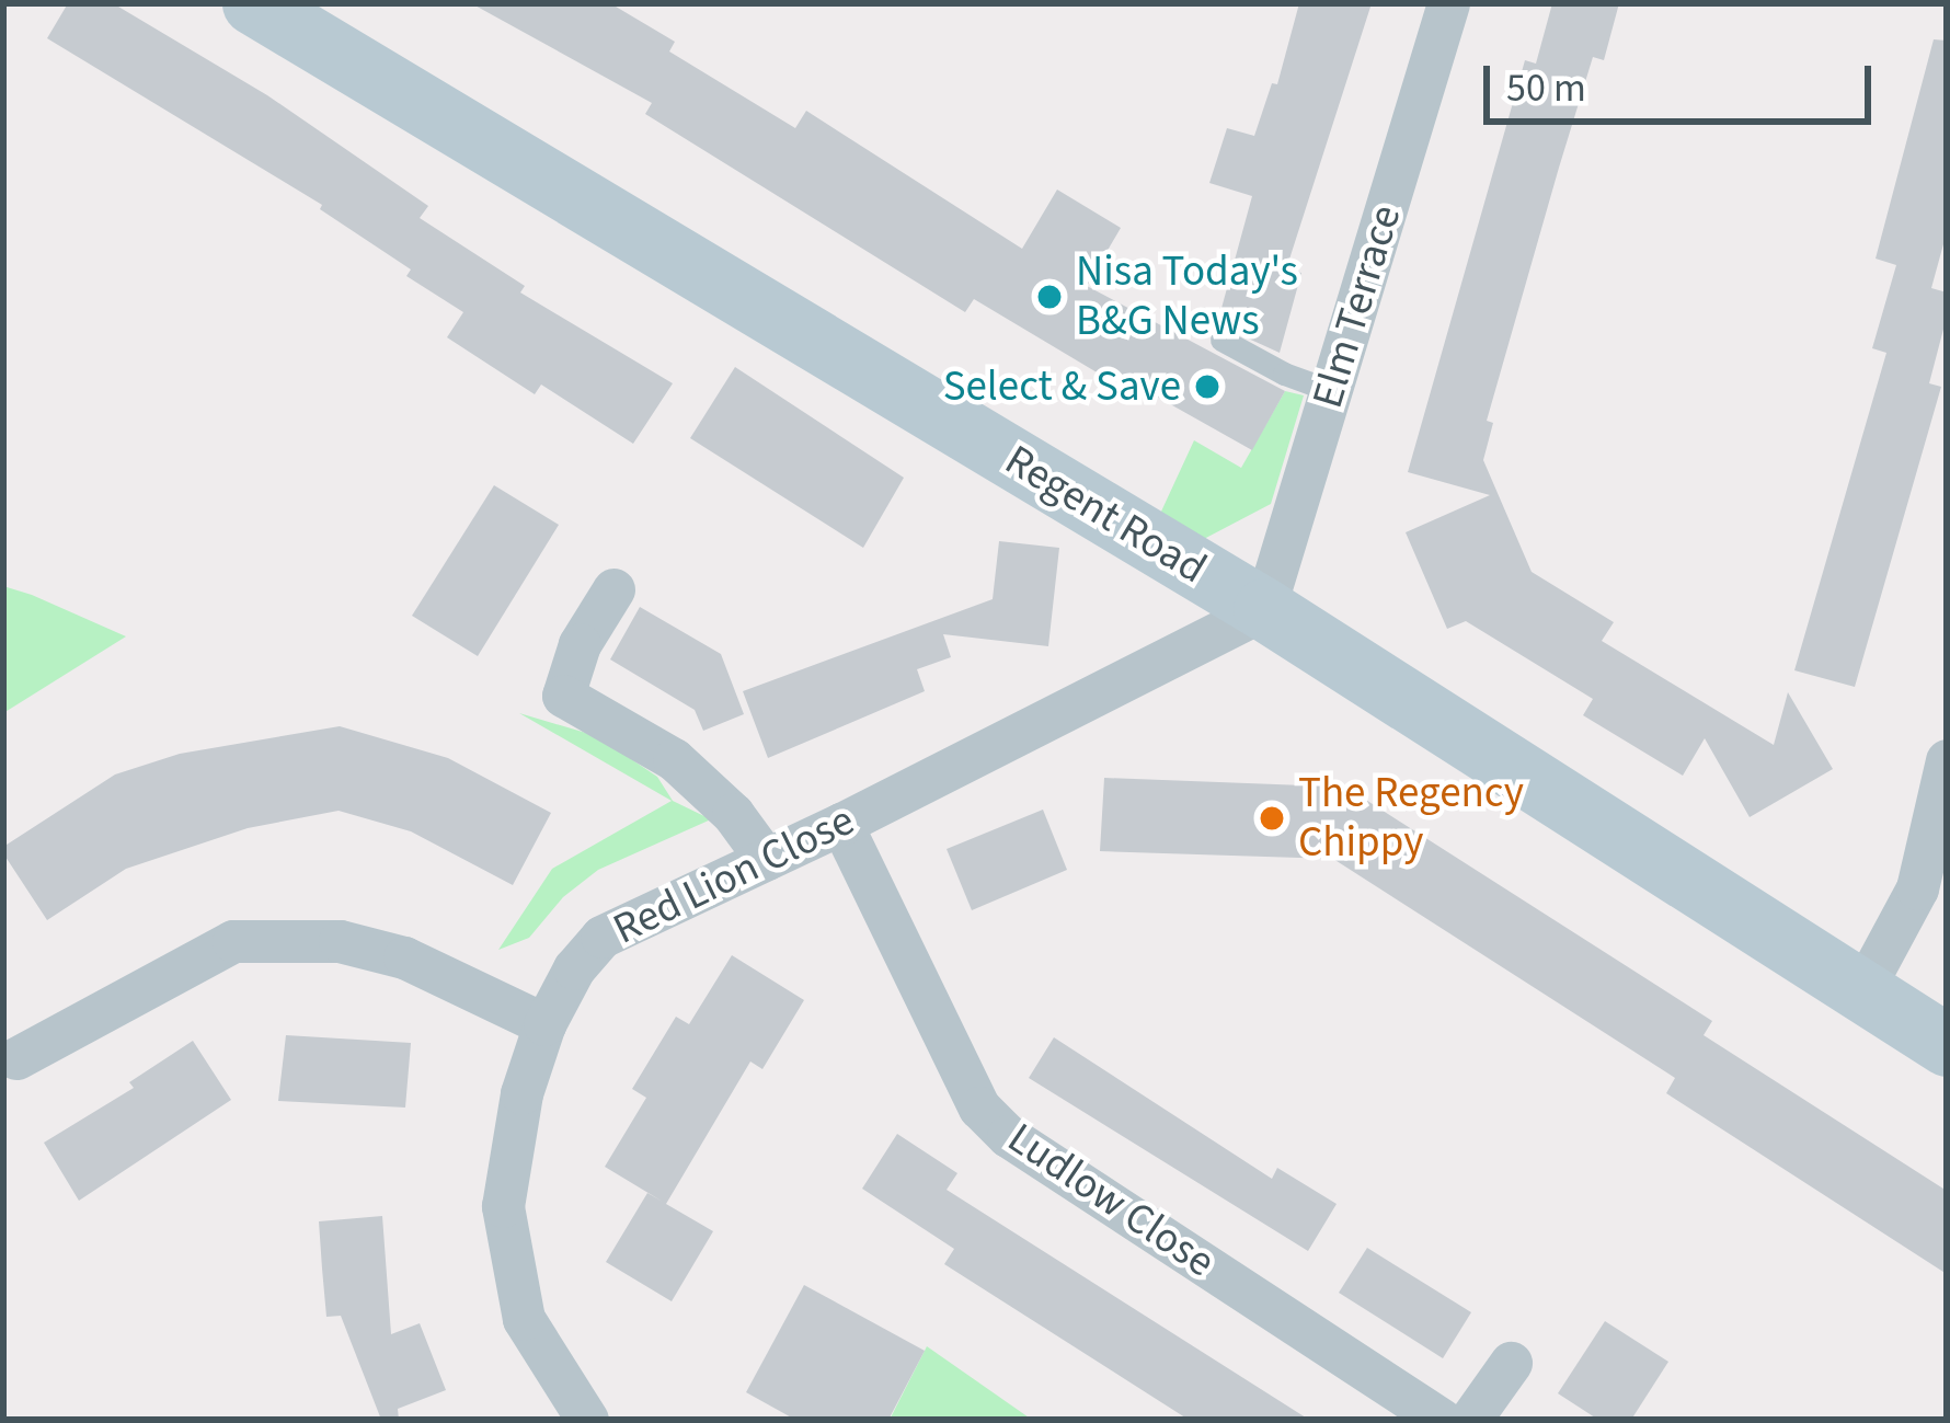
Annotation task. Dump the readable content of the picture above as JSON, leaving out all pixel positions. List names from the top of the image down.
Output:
{
  "streets": {
    "street": [
      "Elm Terrace",
      "Regent Road",
      "Red Lion Close",
      "Ludlow Close"
    ]
  },
  "crossings": [
    ["Elm Terrace", "Regent Road"],
    ["Elm Terrace", "Red Lion Close"],
    ["Regent Road", "Red Lion Close"],
    ["Red Lion Close", "Ludlow Close"]
  ],
  "places": ["Nisa Today's B&G News", "Select & Save", "The Regency Chippy"],
  "scale_bar": "50 m"
}
